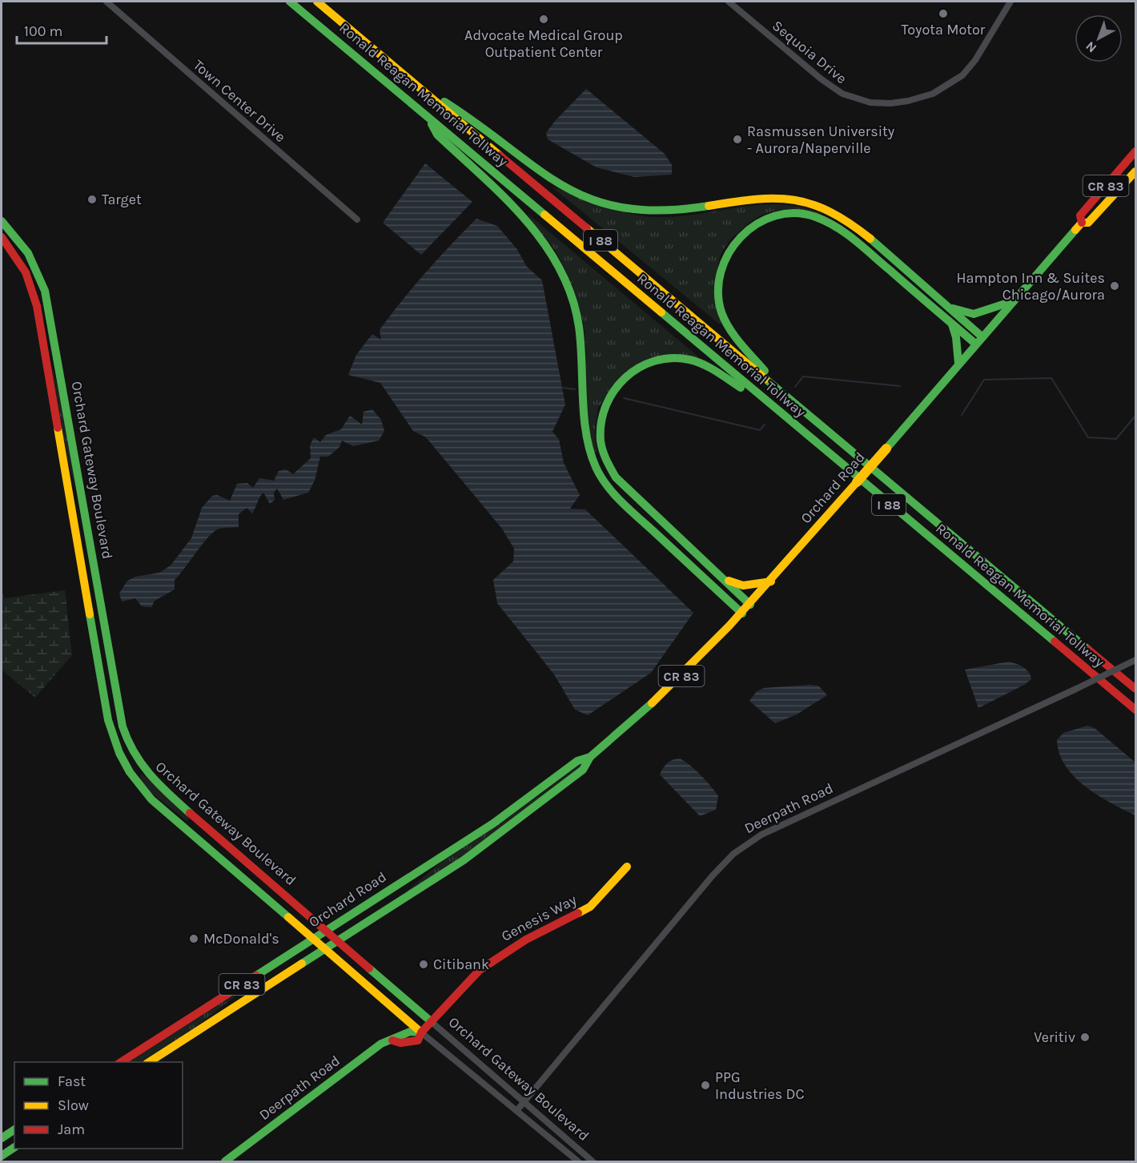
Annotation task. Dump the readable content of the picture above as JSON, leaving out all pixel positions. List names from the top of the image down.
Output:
{
  "streets": {
    "main road": [
      "Ronald Reagan Memorial Tollway",
      "CR 83",
      "I 88",
      "Orchard Gateway Boulevard",
      "Orchard Road",
      "Deerpath Road",
      "Genesis Way"
    ],
    "street": ["Sequoia Drive", "Town Center Drive"]
  },
  "crossings": [
    ["Orchard Gateway Boulevard", "Orchard Road"],
    ["Orchard Gateway Boulevard", "Deerpath Road"],
    ["Orchard Gateway Boulevard", "Genesis Way"],
    ["Deerpath Road", "Genesis Way"]
  ],
  "places": [
    "Toyota Motor",
    "Advocate Medical Group Outpatient Center",
    "Rasmussen University - Aurora/Naperville",
    "Target",
    "Hampton Inn & Suites Chicago/Aurora",
    "McDonald's",
    "Citibank",
    "Veritiv",
    "PPG Industries DC"
  ],
  "legend": ["Fast", "Slow", "Jam"],
  "scale_bar": "100 m",
  "north": "bottom left"
}
